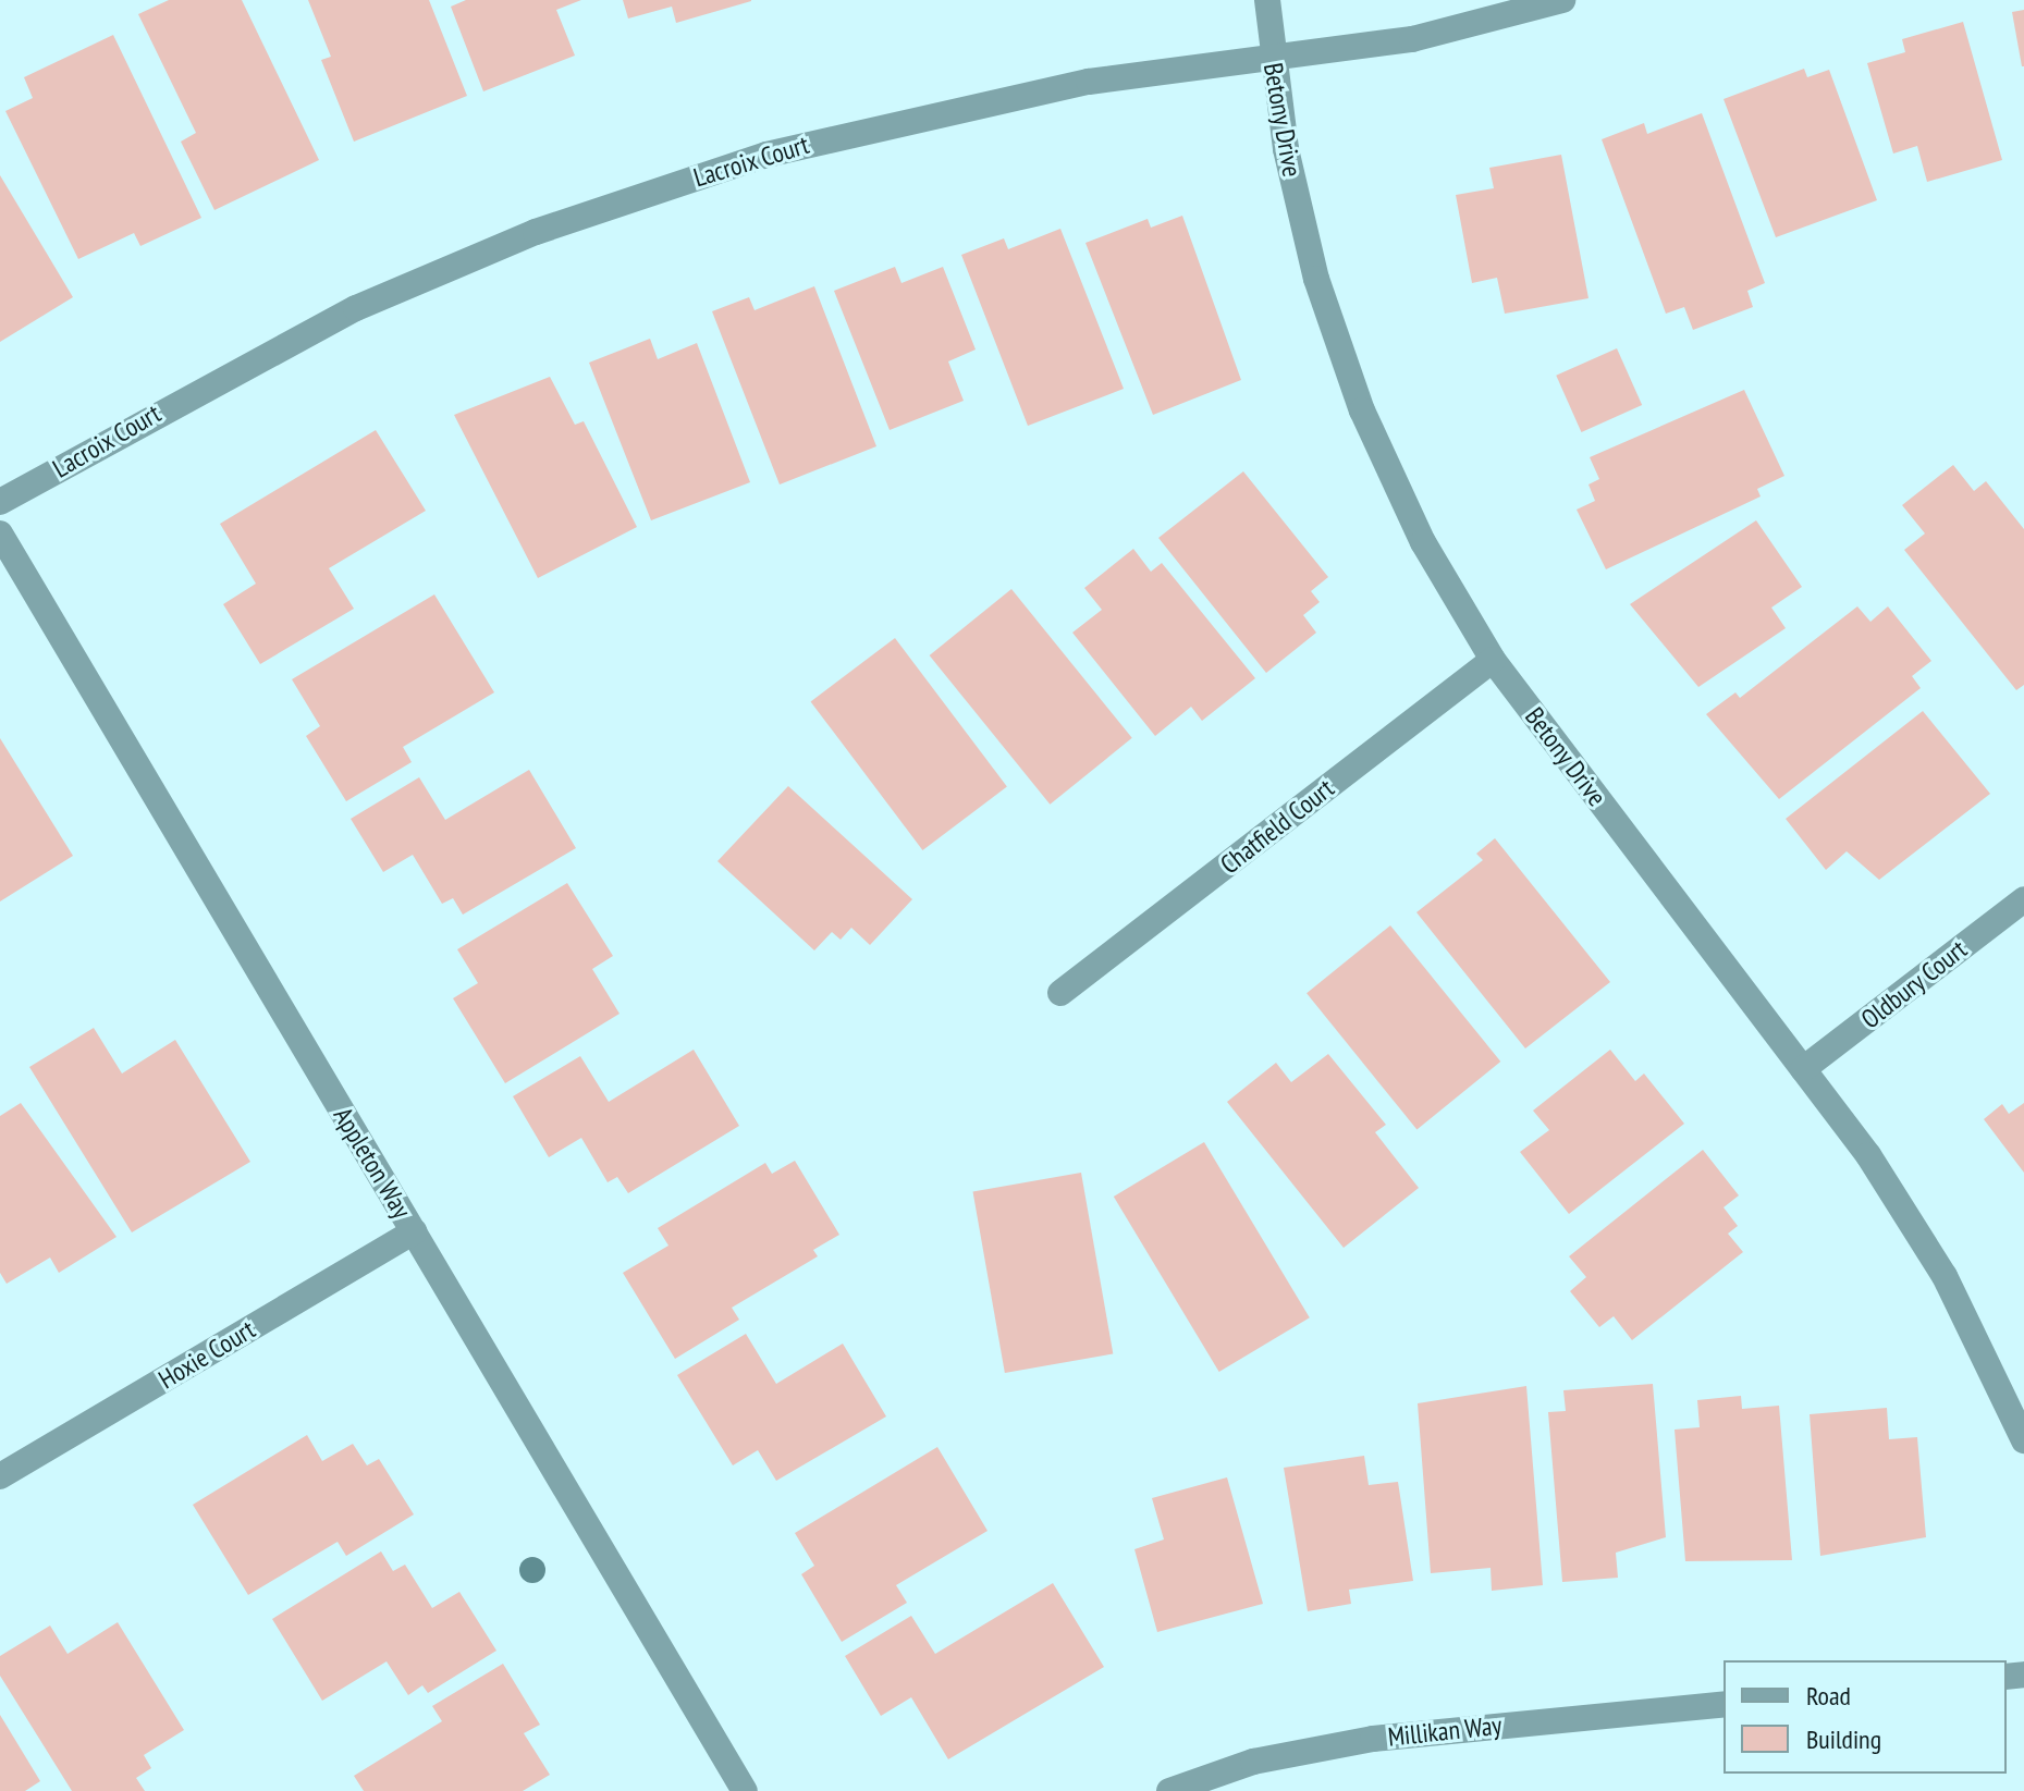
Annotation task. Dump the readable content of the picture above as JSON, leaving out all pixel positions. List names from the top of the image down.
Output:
{
  "streets": {
    "street": [
      "Betony Drive",
      "Lacroix Court",
      "Chatfield Court",
      "Oldbury Court",
      "Appleton Way",
      "Hoxie Court",
      "Millikan Way"
    ]
  },
  "crossings": [
    ["Betony Drive", "Lacroix Court"],
    ["Betony Drive", "Chatfield Court"],
    ["Betony Drive", "Oldbury Court"],
    ["Appleton Way", "Hoxie Court"]
  ],
  "legend": ["Road", "Building"]
}
